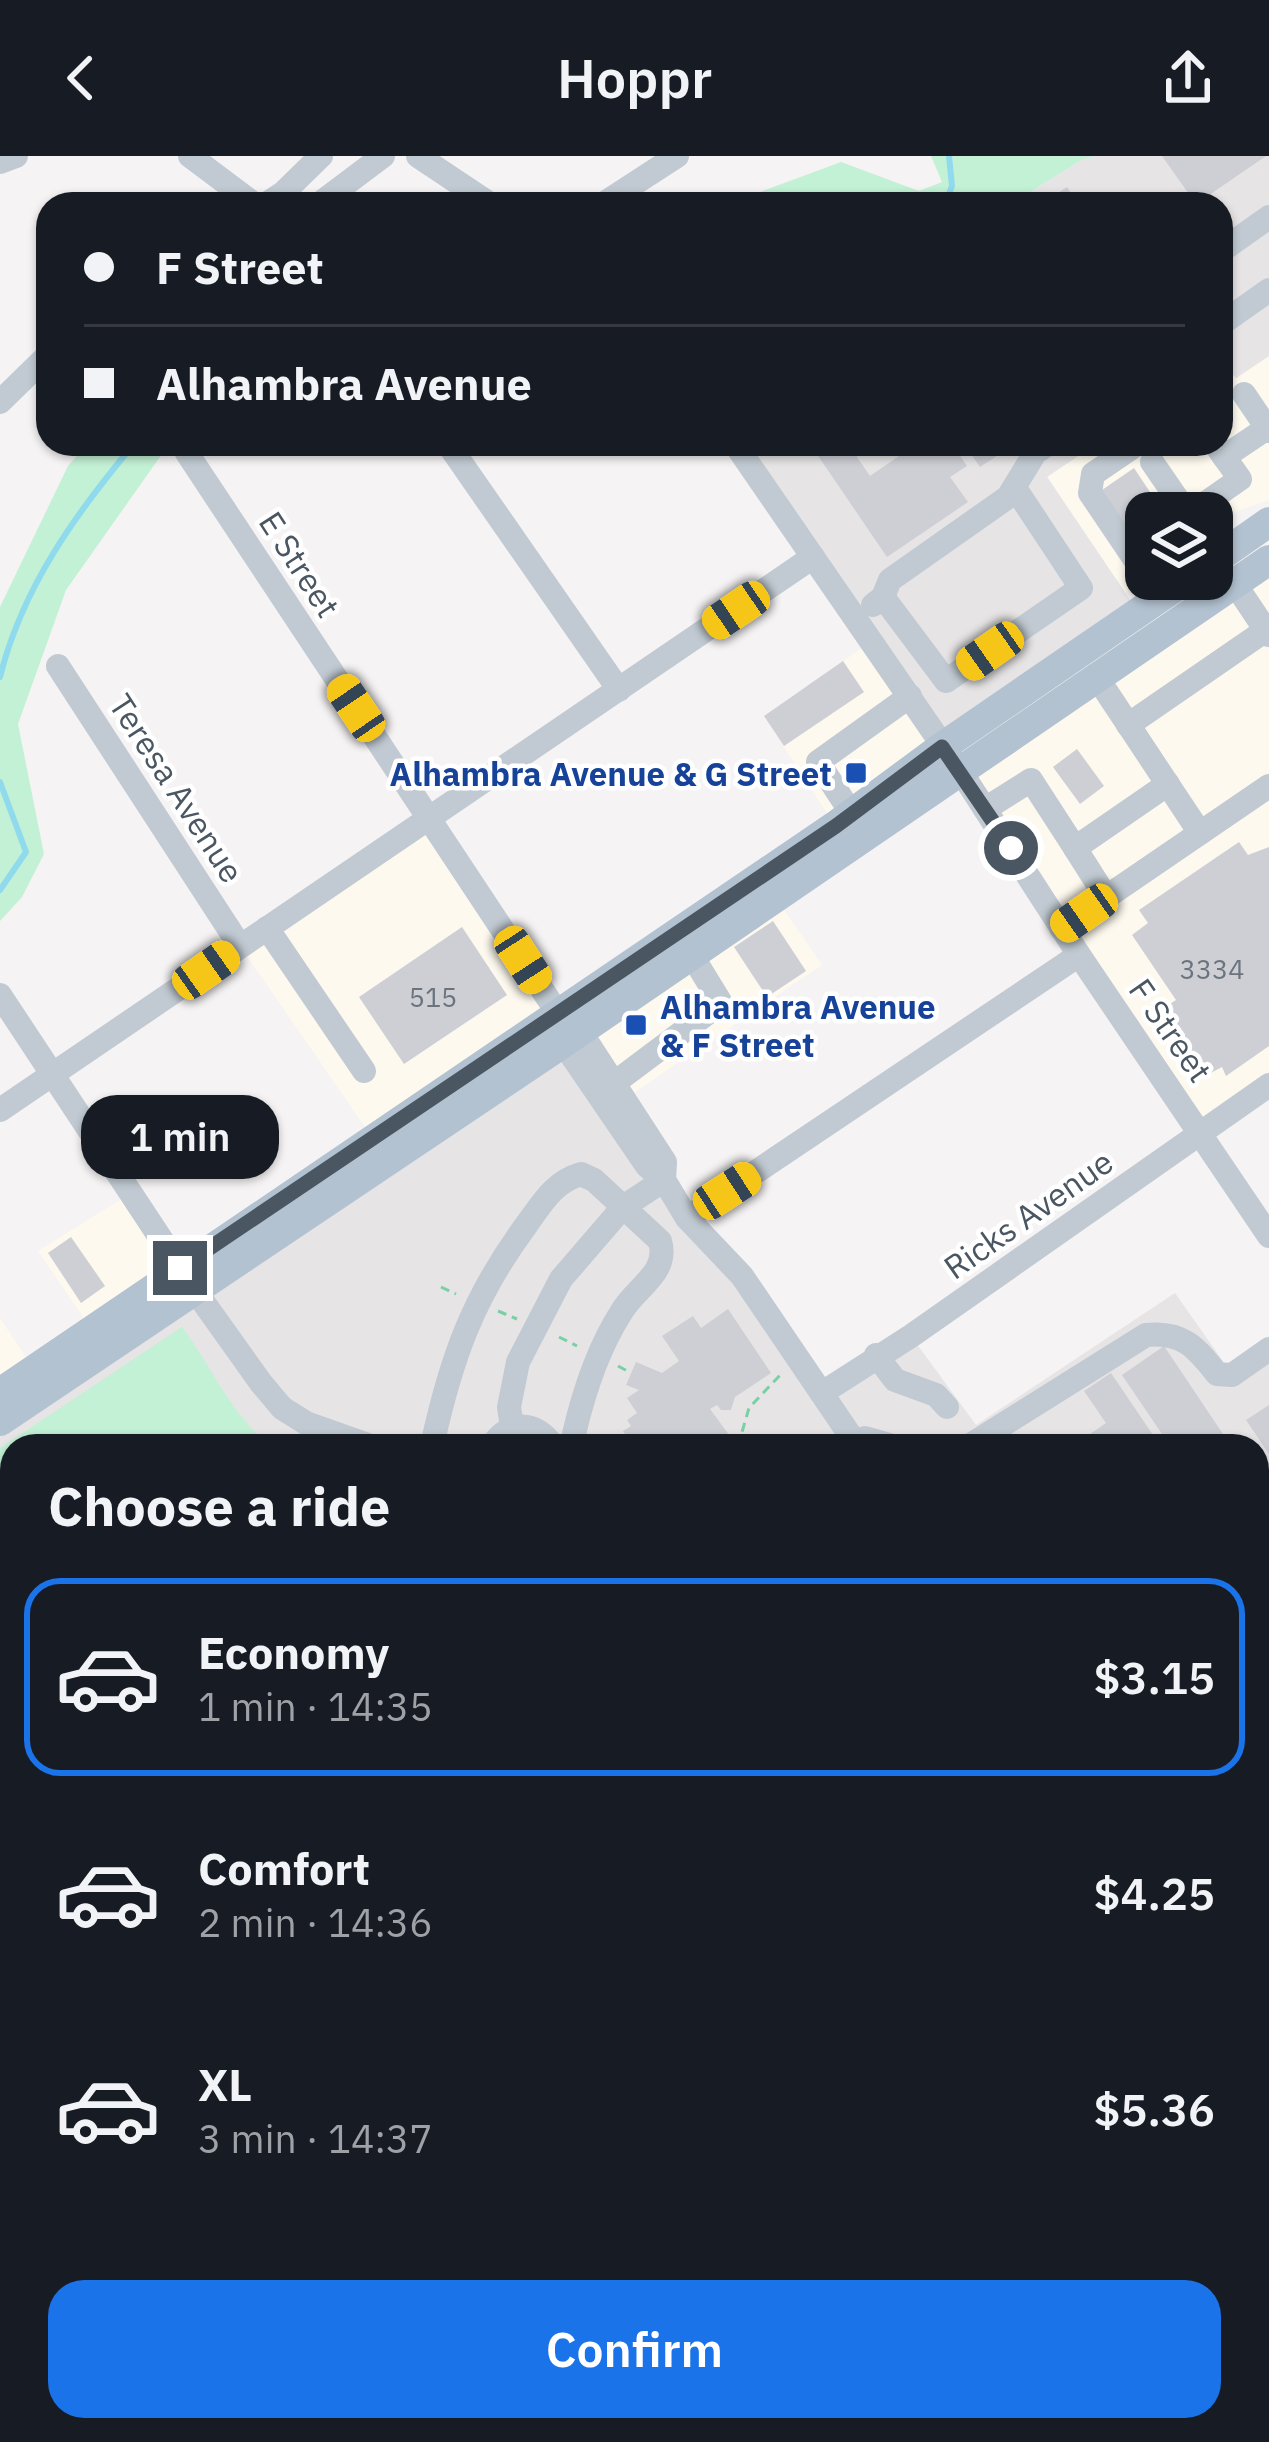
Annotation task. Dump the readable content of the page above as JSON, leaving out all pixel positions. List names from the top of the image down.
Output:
{
  "streets": {
    "street": [
      "E Street",
      "Teresa Avenue",
      "F Street",
      "Ricks Avenue"
    ]
  },
  "crossings": [
    ["E Street", "Ricks Avenue"],
    ["F Street", "Ricks Avenue"]
  ],
  "places": {
    "transit": ["Alhambra Avenue & G Street", "Alhambra Avenue & F Street"]
  },
  "house_numbers": ["3334", "515"],
  "page": {
    "header": "Hoppr",
    "banner": ["F Street", "Alhambra Avenue"],
    "bubble": "1 min",
    "heading": "Choose a ride",
    "list": [
      {
        "name": "Economy",
        "note": "1 min · 14:35",
        "value": "$3.15"
      },
      {
        "name": "Comfort",
        "note": "2 min · 14:36",
        "value": "$4.25"
      },
      {
        "name": "XL",
        "note": "3 min · 14:37",
        "value": "$5.36"
      }
    ],
    "buttons": "Confirm"
  }
}
